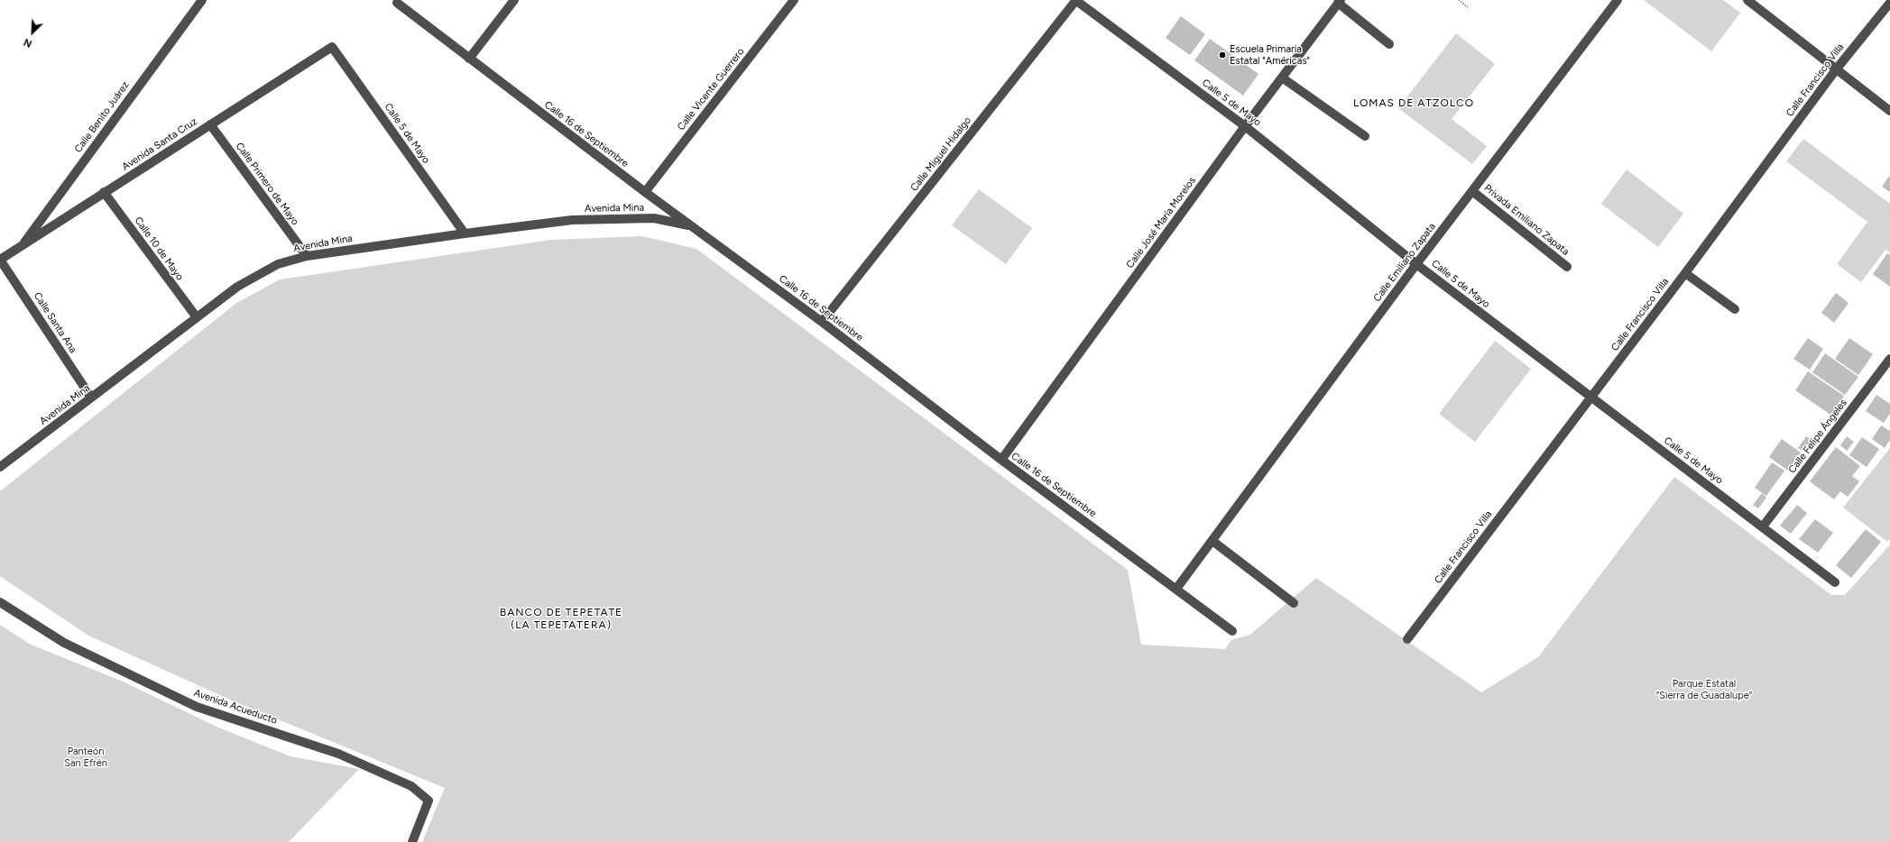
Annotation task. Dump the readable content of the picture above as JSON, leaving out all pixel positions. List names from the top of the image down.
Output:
{
  "streets": {
    "street": [
      "Calle Francisco Villa",
      "Calle Vicente Guerrero",
      "Calle 5 de Mayo",
      "Calle Benito Juárez",
      "Calle 16 de Septiembre",
      "Avenida Santa Cruz",
      "Calle Miguel Hidalgo",
      "Calle Primero de Mayo",
      "Avenida Mina",
      "Privada Emiliano Zapata",
      "Calle José María Morelos",
      "Calle 10 de Mayo",
      "Calle Emiliano Zapata",
      "Calle Santa Ana",
      "Calle Felipe Ángeles",
      "Avenida Acueducto"
    ]
  },
  "crossings": [
    ["Calle Francisco Villa", "Calle 5 de Mayo"],
    ["Calle Vicente Guerrero", "Calle 16 de Septiembre"],
    ["Calle 5 de Mayo", "Avenida Santa Cruz"],
    ["Calle 5 de Mayo", "Calle Miguel Hidalgo"],
    ["Calle 5 de Mayo", "Avenida Mina"],
    ["Calle 5 de Mayo", "Calle José María Morelos"],
    ["Calle 5 de Mayo", "Calle Emiliano Zapata"],
    ["Calle 5 de Mayo", "Calle Felipe Ángeles"],
    ["Calle Benito Juárez", "Avenida Santa Cruz"],
    ["Calle 16 de Septiembre", "Calle Miguel Hidalgo"],
    ["Calle 16 de Septiembre", "Avenida Mina"],
    ["Calle 16 de Septiembre", "Calle José María Morelos"],
    ["Calle 16 de Septiembre", "Calle Emiliano Zapata"],
    ["Avenida Santa Cruz", "Calle Primero de Mayo"],
    ["Avenida Santa Cruz", "Calle 10 de Mayo"],
    ["Avenida Santa Cruz", "Calle Santa Ana"],
    ["Calle Primero de Mayo", "Avenida Mina"],
    ["Avenida Mina", "Calle 10 de Mayo"],
    ["Avenida Mina", "Calle Santa Ana"],
    ["Privada Emiliano Zapata", "Calle Emiliano Zapata"]
  ],
  "districts": ["LOMAS DE ATZOLCO", "BANCO DE TEPETATE (LA TEPETATERA)"],
  "parks": ["Parque Estatal \"Sierra de Guadalupe\"", "Panteón San Efrén"],
  "places": ["Escuela Primaria Estatal \"Américas\""],
  "north": "bottom left"
}
